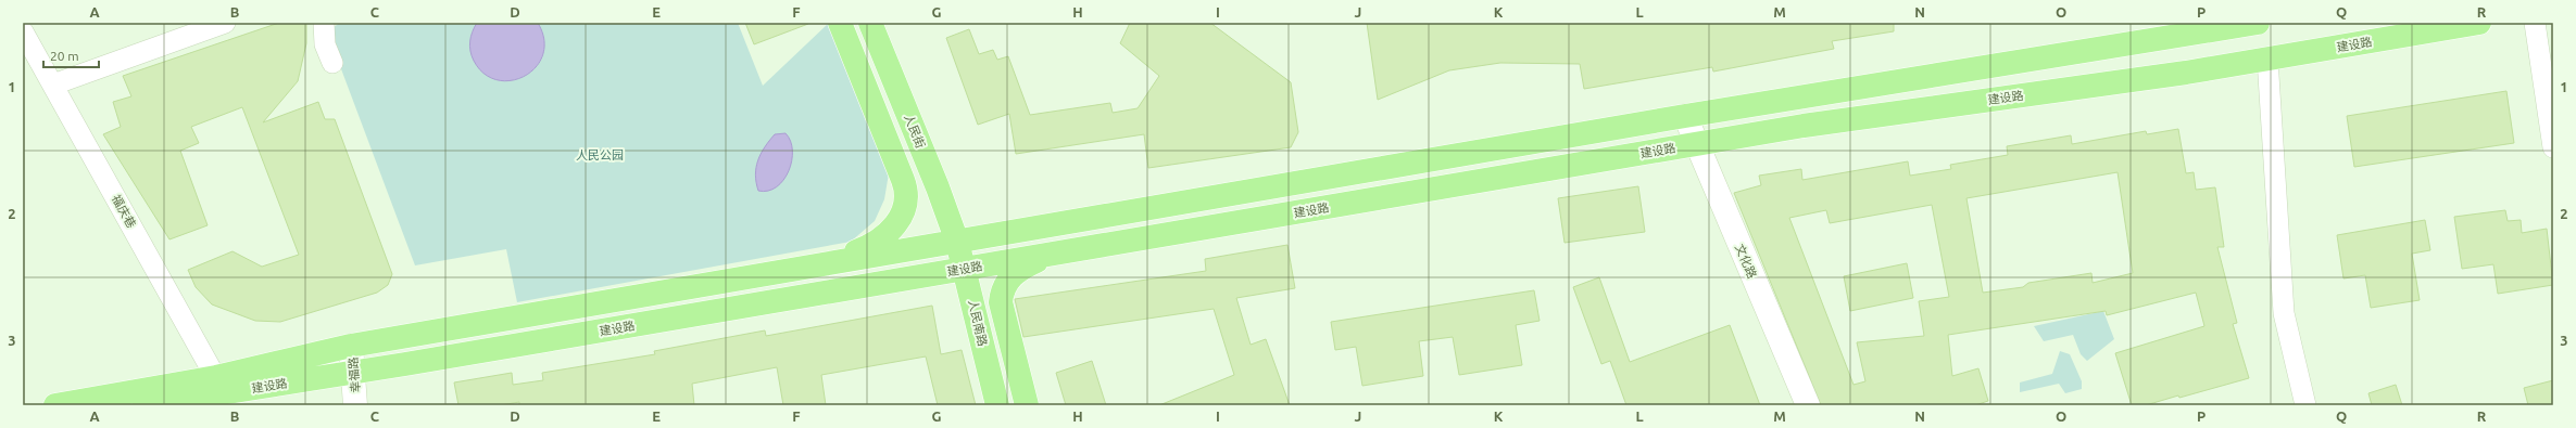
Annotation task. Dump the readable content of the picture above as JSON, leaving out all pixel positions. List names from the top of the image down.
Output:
{
  "streets": {
    "main road": ["建设路", "人民街", "人民南路"],
    "street": ["福庆巷", "文化路", "幸福路"]
  },
  "crossings": [
    ["建设路", "人民街"],
    ["建设路", "福庆巷"],
    ["建设路", "文化路"],
    ["建设路", "人民南路"],
    ["建设路", "幸福路"],
    ["人民街", "人民南路"]
  ],
  "parks": ["人民公园"],
  "scale_bar": "20 m",
  "grid": {
    "columns": [
      "A",
      "B",
      "C",
      "D",
      "E",
      "F",
      "G",
      "H",
      "I",
      "J",
      "K",
      "L",
      "M",
      "N",
      "O",
      "P",
      "Q",
      "R"
    ],
    "rows": ["1", "2", "3"]
  }
}
